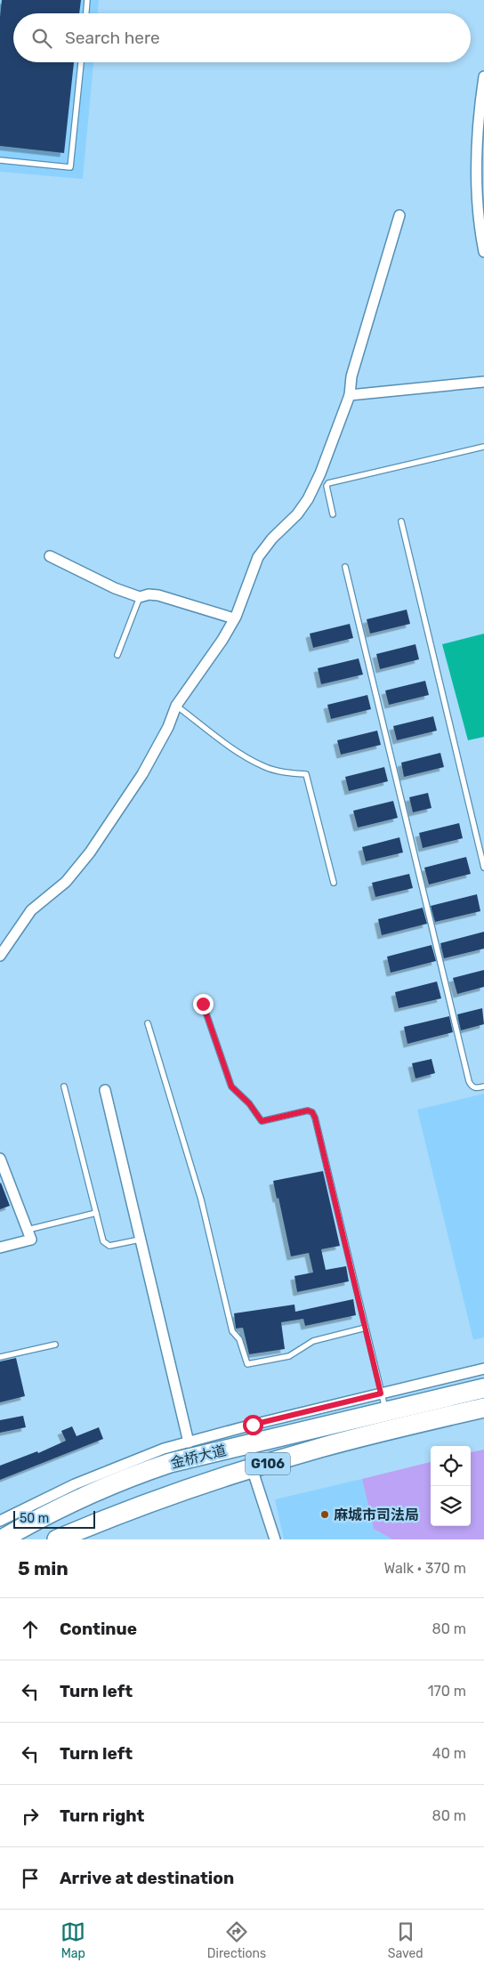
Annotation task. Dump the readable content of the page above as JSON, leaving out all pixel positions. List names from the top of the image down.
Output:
{
  "streets": {
    "highway": ["金桥大道", "G106"]
  },
  "places": ["麻城市司法局"],
  "scale_bar": "50 m",
  "page": {
    "search": "Search here",
    "scale": "50 m",
    "heading": ["5 min", "Walk · 370 m"],
    "list": [
      ["Continue", "80 m"],
      ["Turn left", "170 m"],
      ["Turn left", "40 m"],
      ["Turn right", "80 m"],
      "Arrive at destination"
    ],
    "nav": ["Map", "Directions", "Saved"]
  }
}
